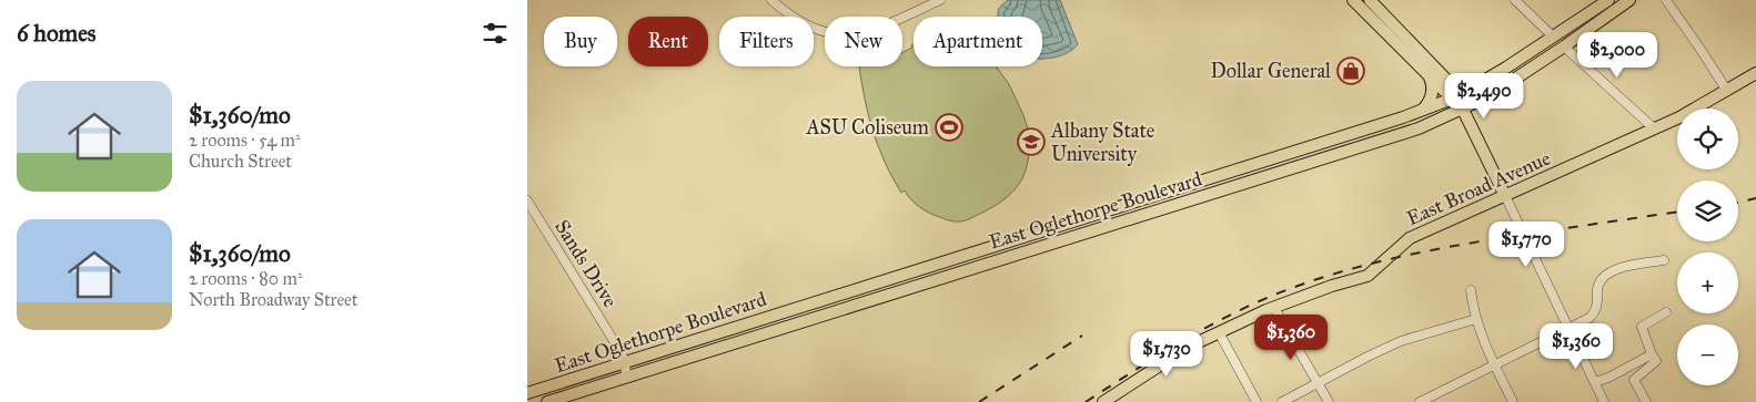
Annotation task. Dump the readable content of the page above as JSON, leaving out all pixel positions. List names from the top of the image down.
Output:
{
  "streets": {
    "main road": ["East Broad Avenue", "East Oglethorpe Boulevard"],
    "street": ["Sands Drive"]
  },
  "crossings": [
    ["East Oglethorpe Boulevard", "Sands Drive"]
  ],
  "places": {
    "shop": ["Dollar General"],
    "sports": ["ASU Coliseum"],
    "school or university": ["Albany State University"]
  },
  "page": {
    "heading": "6 homes",
    "chip": [
      "Buy",
      "Rent",
      "Filters",
      "New",
      "Apartment"
    ],
    "price": [
      "$2,000",
      "$2,490",
      "$1,770",
      "$1,360",
      "$1,360",
      "$1,730"
    ],
    "list": [
      {
        "name": "$1,360/mo",
        "note": "2 rooms · 54 m² · Church Street"
      },
      {
        "name": "$1,360/mo",
        "note": "2 rooms · 80 m² · North Broadway Street"
      }
    ],
    "map_buttons": ["+", "−"]
  }
}
